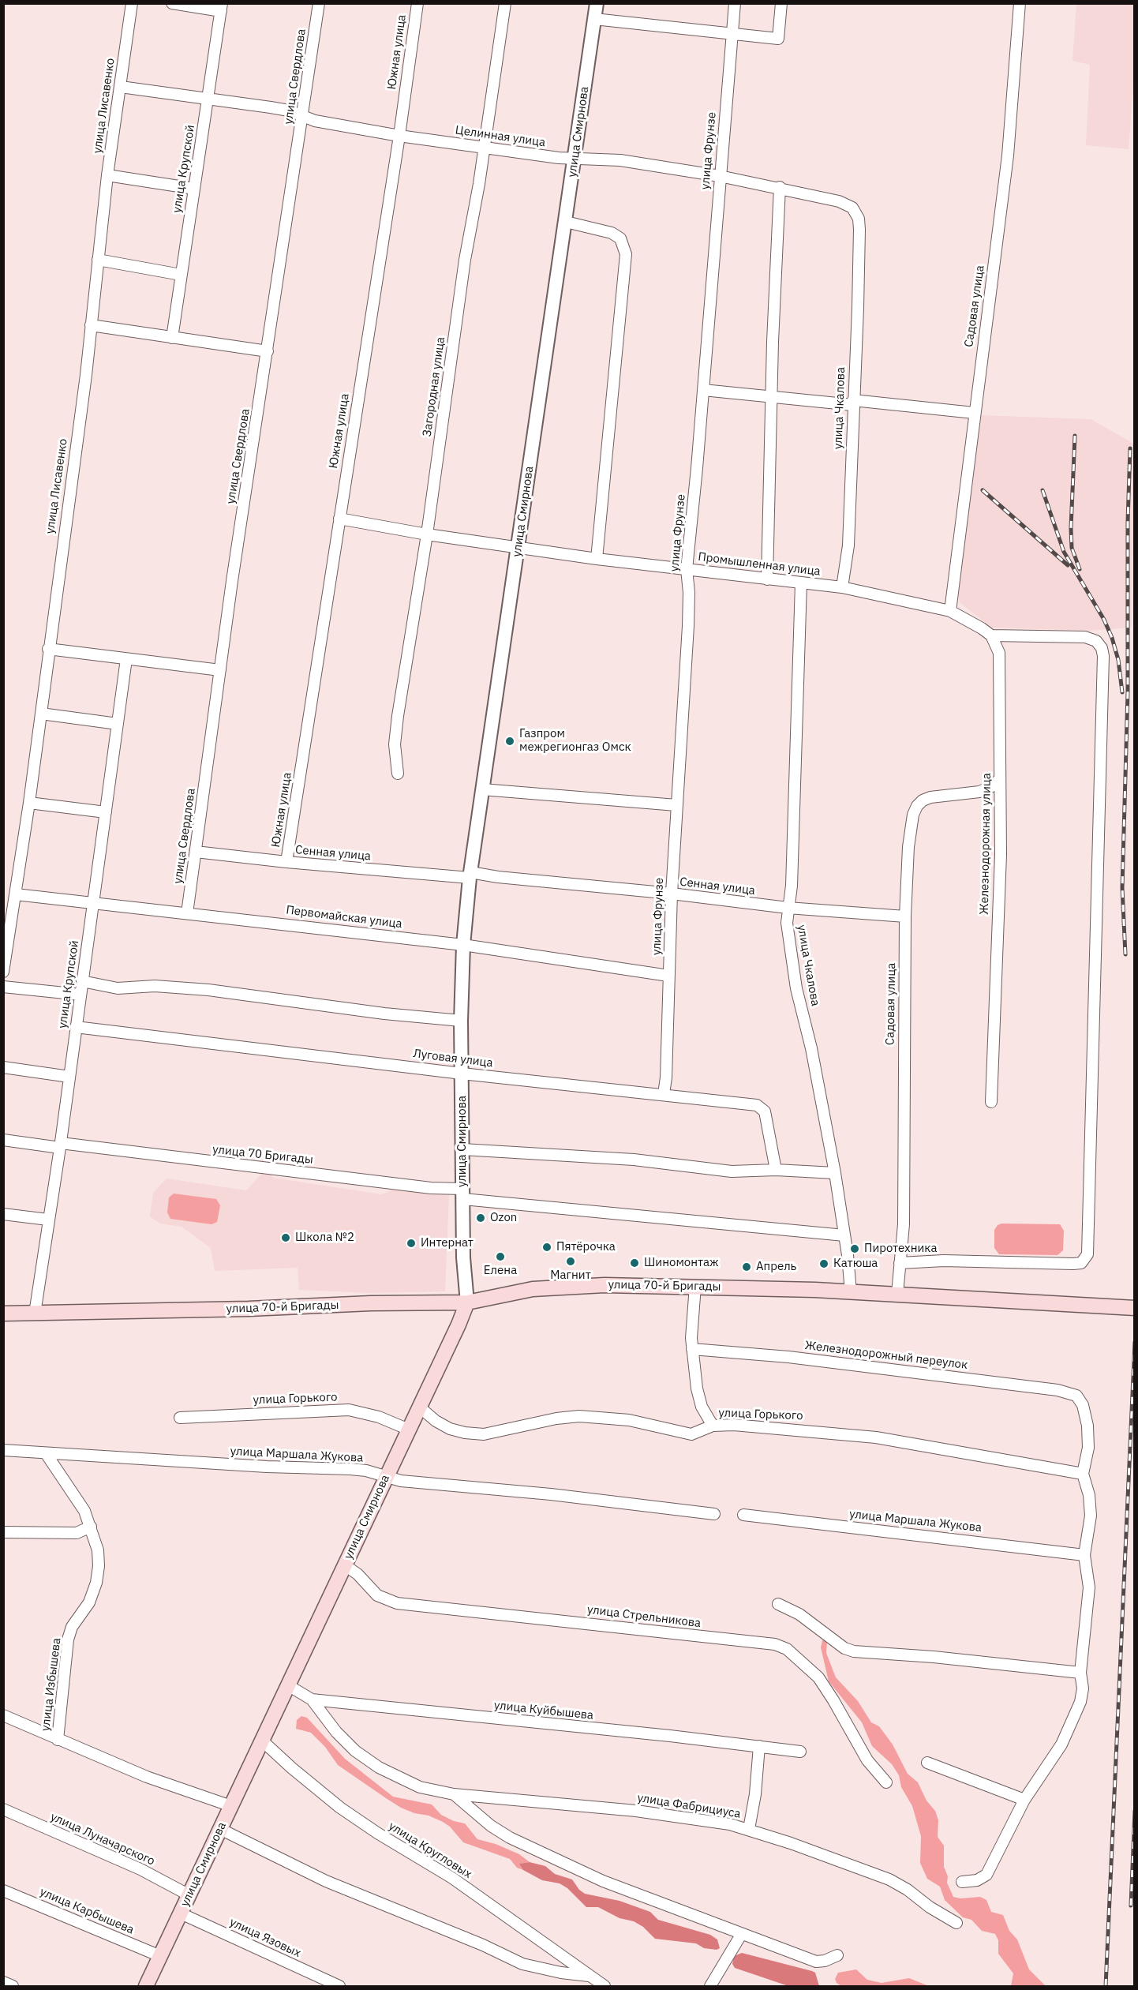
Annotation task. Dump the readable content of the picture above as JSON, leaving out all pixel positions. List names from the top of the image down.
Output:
{
  "streets": {
    "main road": ["улица Смирнова", "улица 70-й Бригады"],
    "street": [
      "Южная улица",
      "улица Свердлова",
      "улица Лисавенко",
      "Целинная улица",
      "улица Фрунзе",
      "улица Крупской",
      "Садовая улица",
      "Загородная улица",
      "улица Чкалова",
      "Промышленная улица",
      "Железнодорожная улица",
      "Сенная улица",
      "Первомайская улица",
      "Луговая улица",
      "улица 70 Бригады",
      "Железнодорожный переулок",
      "улица Горького",
      "улица Маршала Жукова",
      "улица Стрельникова",
      "улица Избышева",
      "улица Куйбышева",
      "улица Фабрициуса",
      "улица Луначарского",
      "улица Кругловых",
      "улица Карбышева",
      "улица Язовых"
    ]
  },
  "crossings": [
    ["Южная улица", "Целинная улица"],
    ["Южная улица", "Промышленная улица"],
    ["Южная улица", "Сенная улица"],
    ["улица Свердлова", "Целинная улица"],
    ["улица Свердлова", "Сенная улица"],
    ["улица Свердлова", "Первомайская улица"],
    ["улица Лисавенко", "Целинная улица"],
    ["улица Лисавенко", "Первомайская улица"],
    ["улица Смирнова", "Целинная улица"],
    ["улица Смирнова", "Промышленная улица"],
    ["улица Смирнова", "Сенная улица"],
    ["улица Смирнова", "Первомайская улица"],
    ["улица Смирнова", "Луговая улица"],
    ["улица Смирнова", "улица 70 Бригады"],
    ["улица Смирнова", "улица 70-й Бригады"],
    ["улица Смирнова", "улица Горького"],
    ["улица Смирнова", "улица Маршала Жукова"],
    ["улица Смирнова", "улица Стрельникова"],
    ["улица Смирнова", "улица Избышева"],
    ["улица Смирнова", "улица Куйбышева"],
    ["улица Смирнова", "улица Луначарского"],
    ["улица Смирнова", "улица Кругловых"],
    ["улица Смирнова", "улица Карбышева"],
    ["улица Смирнова", "улица Язовых"],
    ["Целинная улица", "улица Фрунзе"],
    ["Целинная улица", "улица Крупской"],
    ["Целинная улица", "Загородная улица"],
    ["Целинная улица", "улица Чкалова"],
    ["улица Фрунзе", "Промышленная улица"],
    ["улица Фрунзе", "Сенная улица"],
    ["улица Фрунзе", "Первомайская улица"],
    ["улица Фрунзе", "Луговая улица"],
    ["улица Крупской", "Первомайская улица"],
    ["улица Крупской", "Луговая улица"],
    ["улица Крупской", "улица 70 Бригады"],
    ["улица Крупской", "улица 70-й Бригады"],
    ["Садовая улица", "Промышленная улица"],
    ["Садовая улица", "Железнодорожная улица"],
    ["Садовая улица", "Сенная улица"],
    ["Садовая улица", "улица 70-й Бригады"],
    ["Загородная улица", "Промышленная улица"],
    ["улица Чкалова", "Промышленная улица"],
    ["улица Чкалова", "Сенная улица"],
    ["улица Чкалова", "улица 70 Бригады"],
    ["улица Чкалова", "улица 70-й Бригады"],
    ["Железнодорожный переулок", "улица Горького"],
    ["улица Куйбышева", "улица Фабрициуса"]
  ],
  "places": [
    "Газпром межрегионгаз Омск",
    "Ozon",
    "Школа №2",
    "Интернат",
    "Пятёрочка",
    "Пиротехника",
    "Елена",
    "Магнит",
    "Шиномонтаж",
    "Катюша",
    "Апрель"
  ]
}
